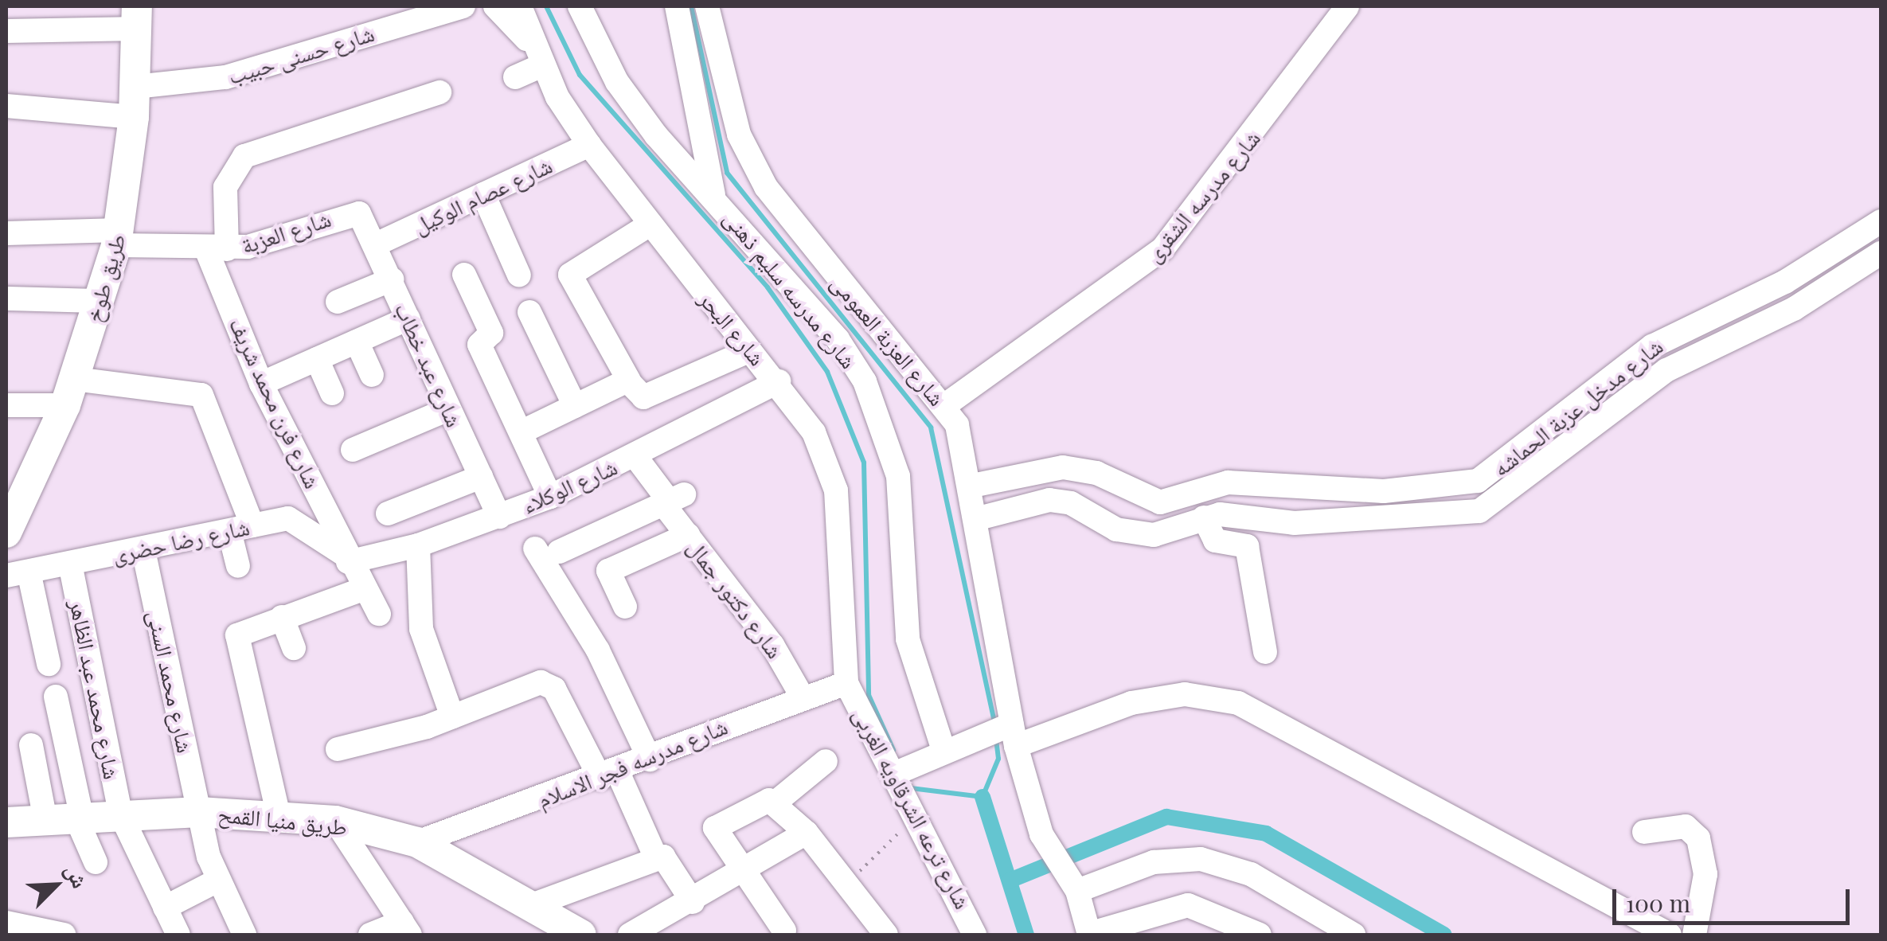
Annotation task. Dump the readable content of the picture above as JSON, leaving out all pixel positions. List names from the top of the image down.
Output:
{
  "streets": {
    "main road": ["طريق طوخ", "طريق منيا القمح"],
    "street": [
      "شارع حسنى حبيب",
      "شارع عصام الوكيل",
      "شارع مدرسه الشقرى",
      "شارع العزبة",
      "شارع مدرسه سليم ذهنى",
      "شارع البحر",
      "شارع العزبة العمومى",
      "شارع عبد خطاب",
      "شارع فرن محمد شريف",
      "شارع مدخل عزبة الحماشه",
      "شارع الوكلاء",
      "شارع رضا حضرى",
      "شارع دكتور جمال",
      "شارع محمد السنى",
      "شارع محمد عبد الظاهر",
      "شارع مدرسه فجر الاسلام",
      "شارع ترعه الشرقاويه الغربى"
    ]
  },
  "crossings": [
    ["شارع حسنى حبيب", "طريق طوخ"],
    ["شارع عصام الوكيل", "شارع البحر"],
    ["شارع عصام الوكيل", "شارع عبد خطاب"],
    ["شارع مدرسه الشقرى", "شارع العزبة العمومى"],
    ["شارع العزبة", "طريق طوخ"],
    ["شارع العزبة", "شارع عبد خطاب"],
    ["شارع العزبة", "شارع فرن محمد شريف"],
    ["شارع البحر", "شارع الوكلاء"],
    ["شارع البحر", "شارع مدرسه فجر الاسلام"],
    ["شارع البحر", "شارع ترعه الشرقاويه الغربى"],
    ["شارع العزبة العمومى", "شارع مدخل عزبة الحماشه"],
    ["شارع عبد خطاب", "شارع الوكلاء"],
    ["شارع فرن محمد شريف", "شارع الوكلاء"],
    ["شارع فرن محمد شريف", "شارع رضا حضرى"],
    ["شارع الوكلاء", "شارع رضا حضرى"],
    ["شارع الوكلاء", "شارع دكتور جمال"],
    ["شارع رضا حضرى", "شارع محمد السنى"],
    ["شارع رضا حضرى", "شارع محمد عبد الظاهر"],
    ["شارع دكتور جمال", "شارع مدرسه فجر الاسلام"],
    ["شارع محمد السنى", "طريق منيا القمح"],
    ["شارع محمد عبد الظاهر", "طريق منيا القمح"],
    ["شارع مدرسه فجر الاسلام", "شارع ترعه الشرقاويه الغربى"],
    ["شارع مدرسه فجر الاسلام", "طريق منيا القمح"]
  ],
  "scale_bar": "100 m",
  "north": "top right"
}
